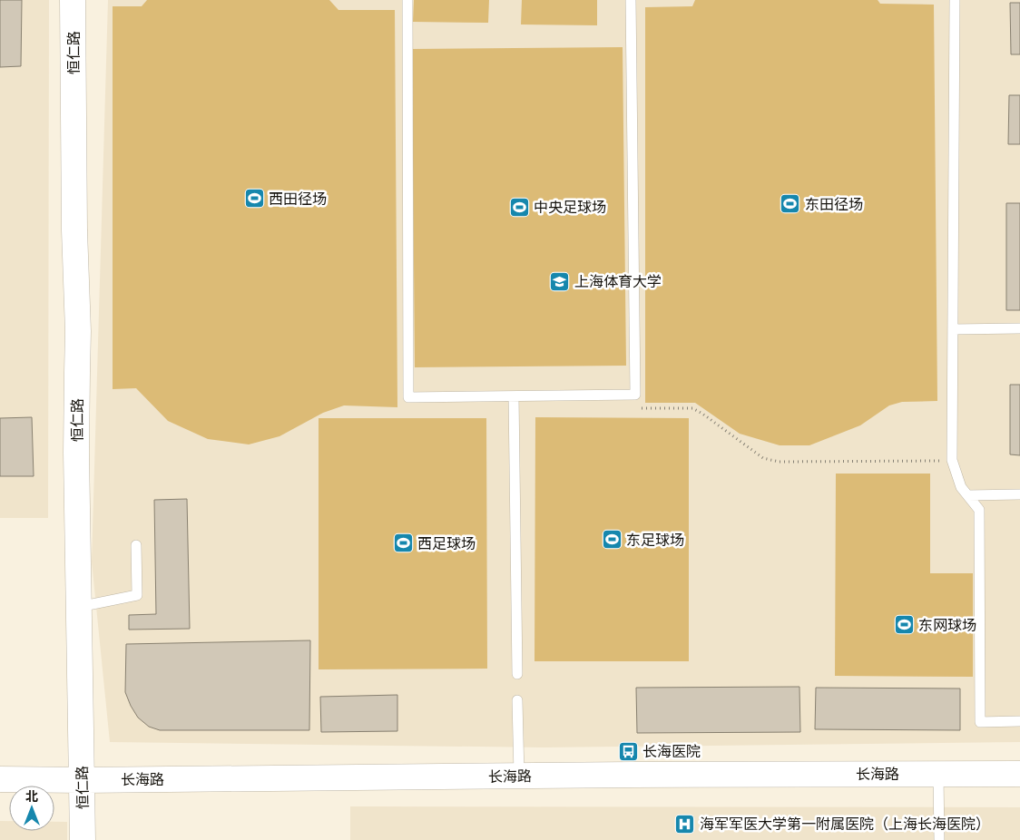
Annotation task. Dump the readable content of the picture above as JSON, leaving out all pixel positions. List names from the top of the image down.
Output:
{
  "streets": {
    "street": ["恒仁路", "长海路"]
  },
  "crossings": [
    ["恒仁路", "长海路"]
  ],
  "places": {
    "sports": [
      "西田径场",
      "东田径场",
      "中央足球场",
      "东足球场",
      "西足球场",
      "东网球场"
    ],
    "school or university": ["上海体育大学"],
    "bus stop": ["长海医院"],
    "hospital": ["海军军医大学第一附属医院（上海长海医院）"]
  },
  "north": "top"
}
